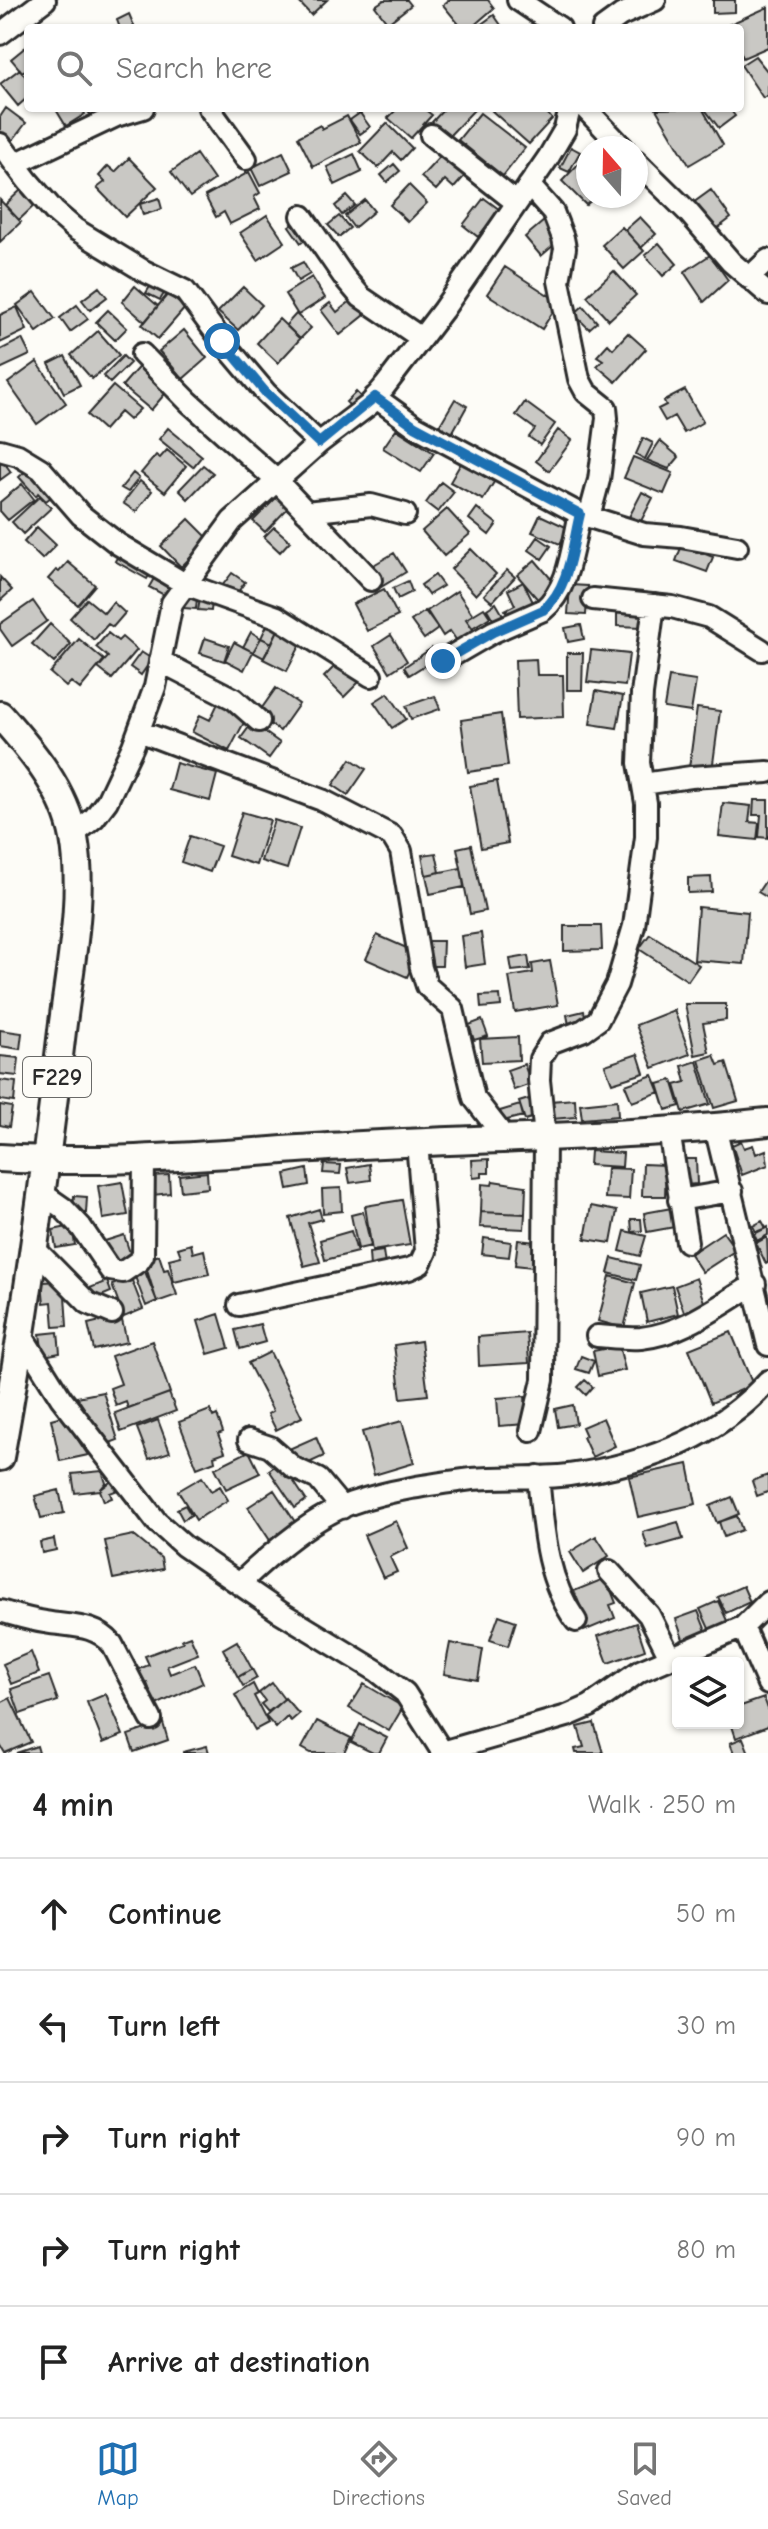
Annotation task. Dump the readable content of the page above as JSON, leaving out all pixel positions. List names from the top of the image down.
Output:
{
  "streets": {
    "main road": ["F229"]
  },
  "north": "top",
  "page": {
    "search": "Search here",
    "heading": ["4 min", "Walk · 250 m"],
    "list": [
      ["Continue", "50 m"],
      ["Turn left", "30 m"],
      ["Turn right", "90 m"],
      ["Turn right", "80 m"],
      "Arrive at destination"
    ],
    "nav": ["Map", "Directions", "Saved"]
  }
}
